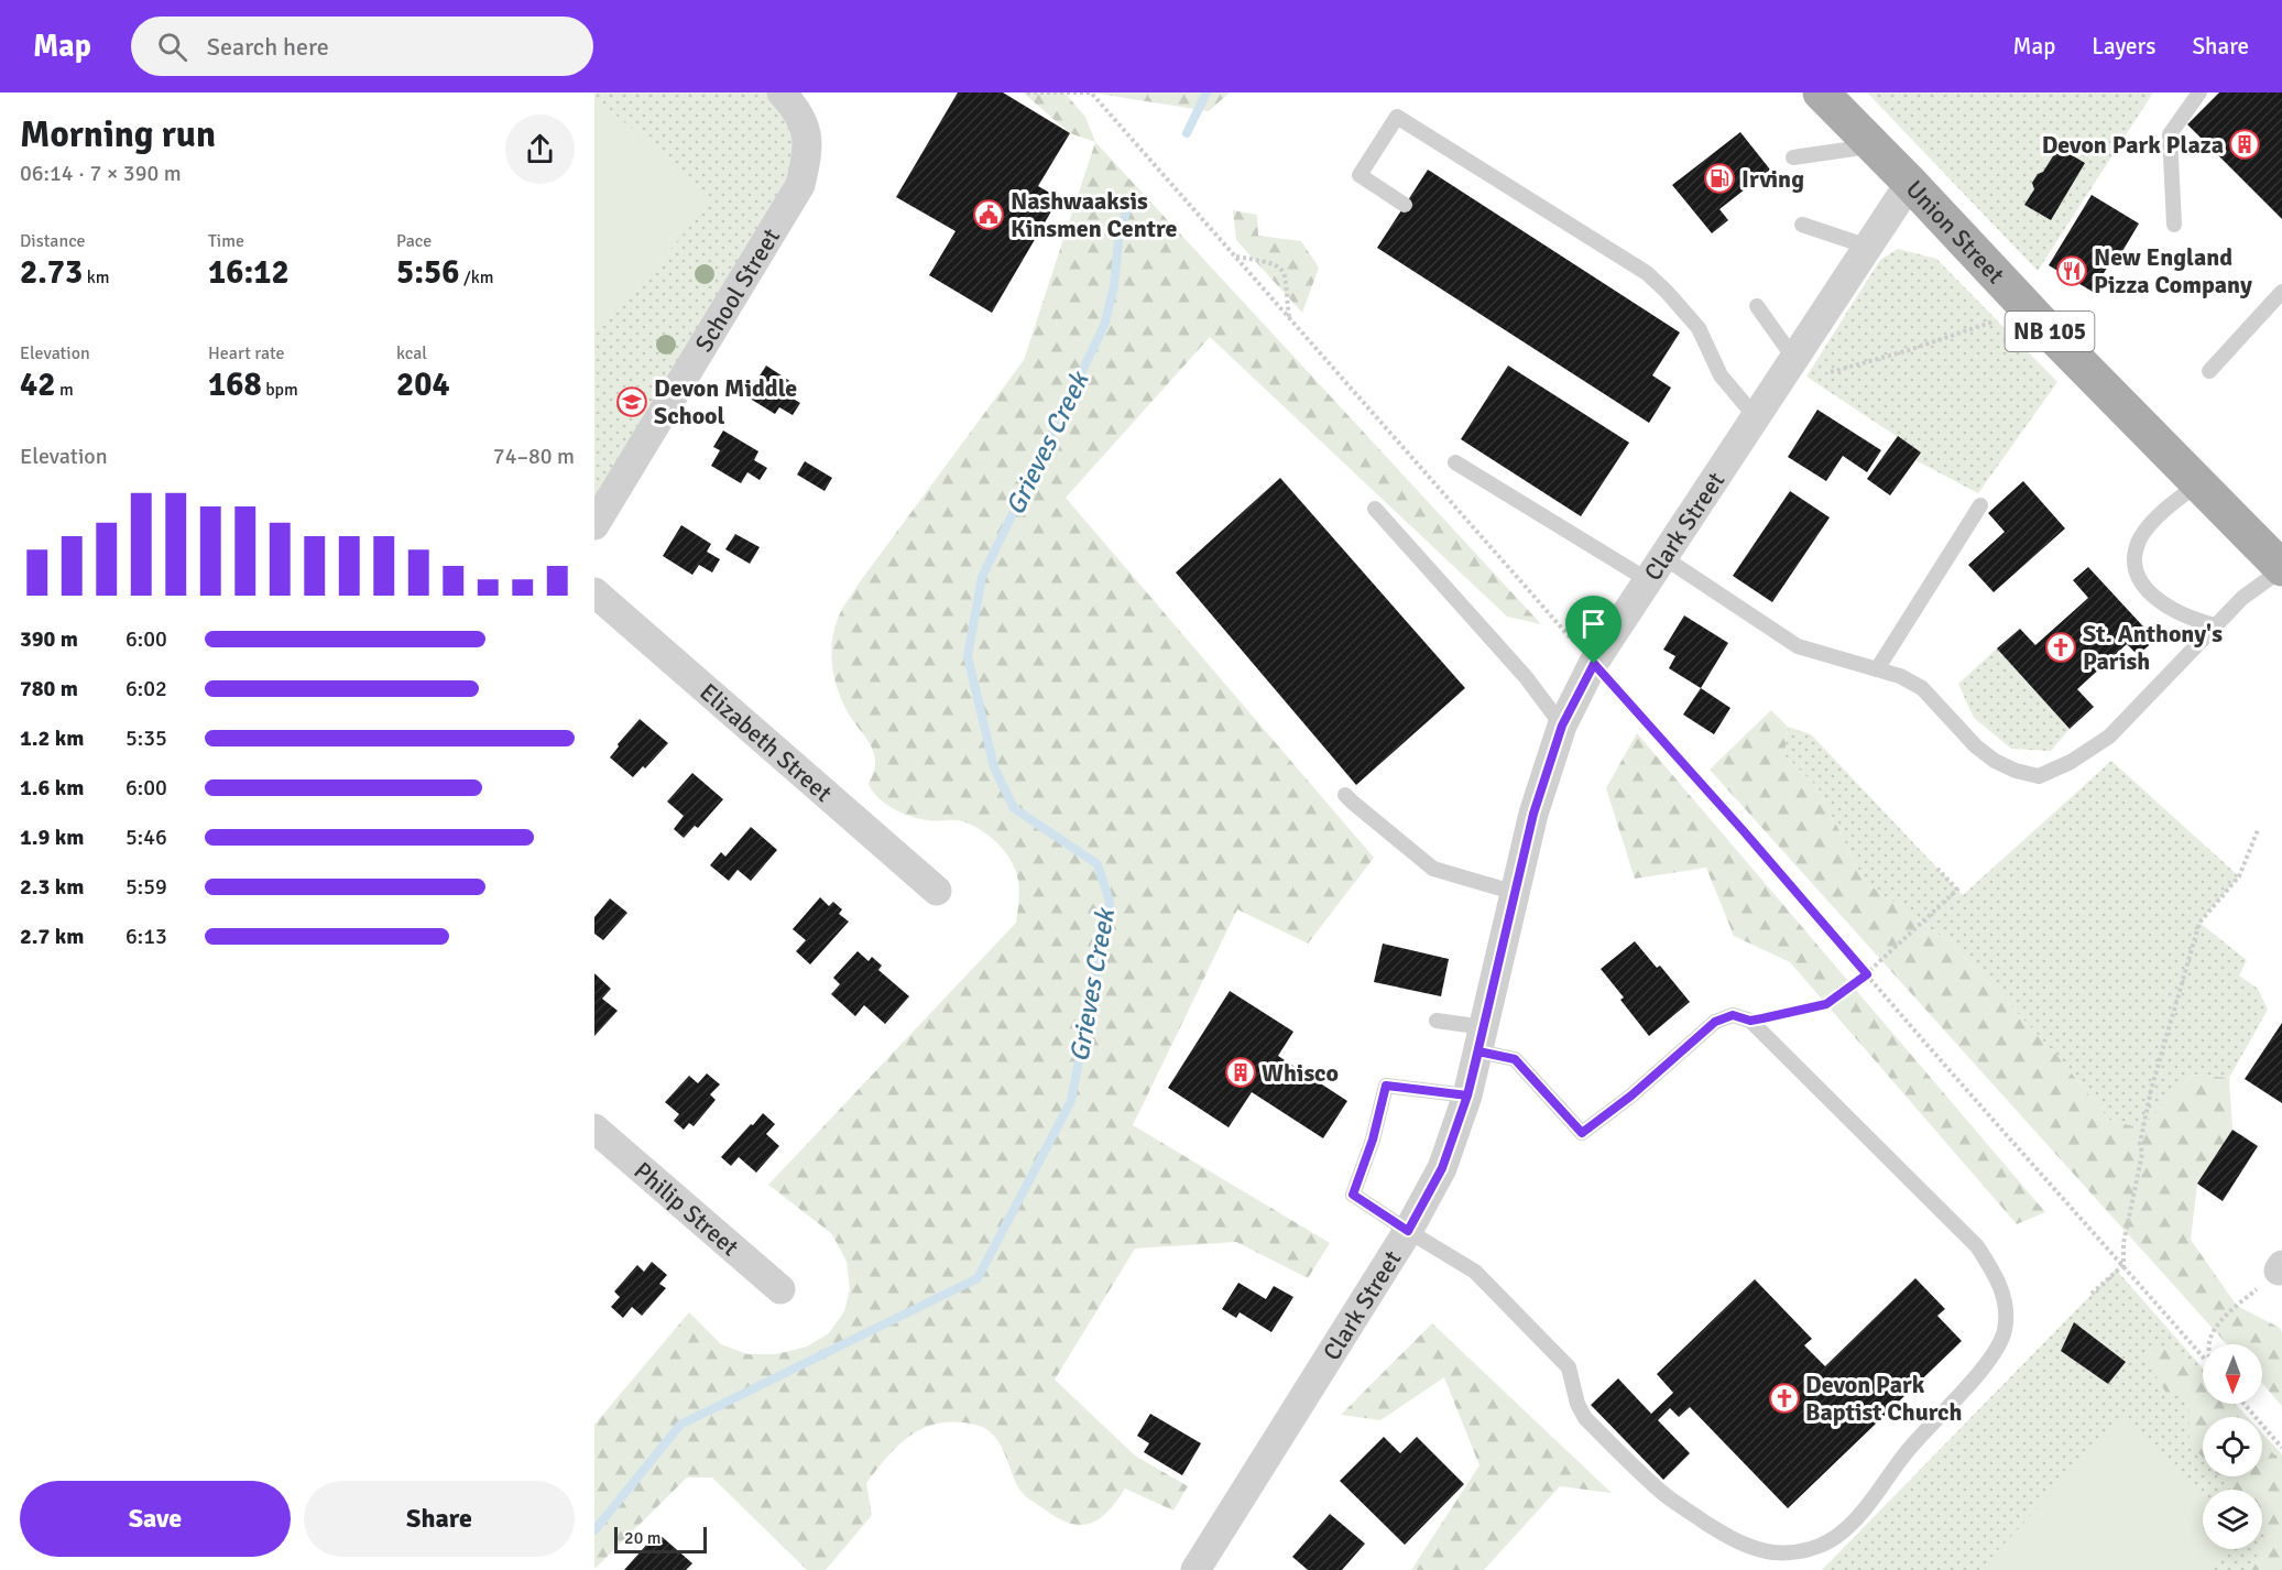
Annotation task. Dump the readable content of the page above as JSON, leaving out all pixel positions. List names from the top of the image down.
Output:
{
  "streets": {
    "main road": ["Union Street", "NB 105"],
    "street": [
      "School Street",
      "Clark Street",
      "Elizabeth Street",
      "Philip Street"
    ]
  },
  "crossings": [
    ["Union Street", "Clark Street"]
  ],
  "water": ["Grieves Creek"],
  "places": {
    "building": ["Devon Park Plaza", "Whisco"],
    "fuel station": ["Irving"],
    "public building": ["Nashwaaksis Kinsmen Centre"],
    "restaurant": ["New England Pizza Company"],
    "school or university": ["Devon Middle School"],
    "church": ["St. Anthony's Parish", "Devon Park Baptist Church"]
  },
  "scale_bar": "20 m",
  "north": "bottom",
  "page": {
    "header": "Map",
    "search": "Search here",
    "nav": ["Map", "Layers", "Share"],
    "heading": ["Morning run", "06:14 · 7 × 390 m"],
    "stats": [
      ["Distance", "2.73 km"],
      ["Time", "16:12"],
      ["Pace", "5:56 /km"],
      ["Elevation", "42 m"],
      ["Heart rate", "168 bpm"],
      ["kcal", "204"]
    ],
    "chart": ["Elevation", "74–80 m"],
    "list": [
      {
        "name": "390 m",
        "note": "6:00"
      },
      {
        "name": "780 m",
        "note": "6:02"
      },
      {
        "name": "1.2 km",
        "note": "5:35"
      },
      {
        "name": "1.6 km",
        "note": "6:00"
      },
      {
        "name": "1.9 km",
        "note": "5:46"
      },
      {
        "name": "2.3 km",
        "note": "5:59"
      },
      {
        "name": "2.7 km",
        "note": "6:13"
      }
    ],
    "buttons": ["Save", "Share"],
    "scale": "20 m"
  }
}
